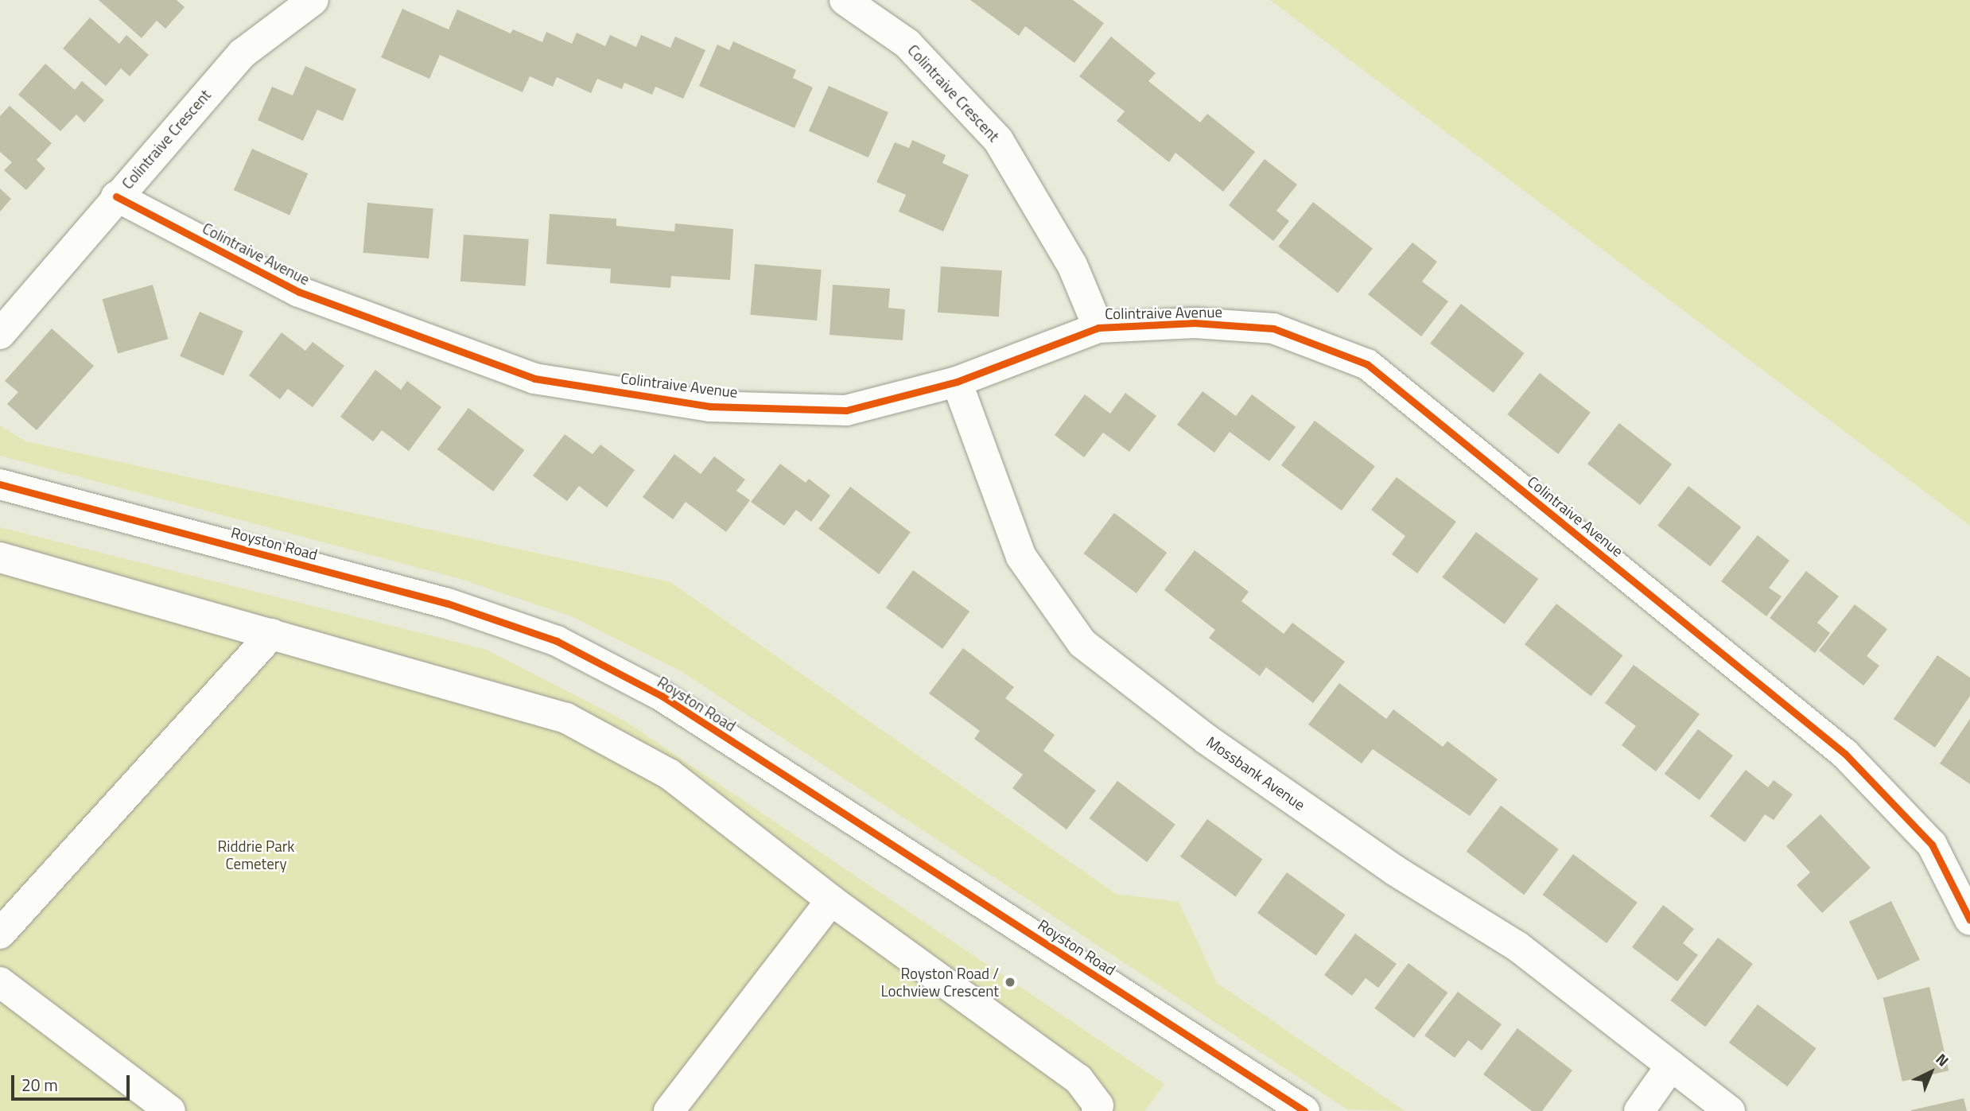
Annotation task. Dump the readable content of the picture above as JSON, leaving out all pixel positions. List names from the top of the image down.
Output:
{
  "streets": {
    "street": [
      "Colintraive Crescent",
      "Colintraive Avenue",
      "Royston Road",
      "Mossbank Avenue"
    ]
  },
  "crossings": [
    ["Colintraive Crescent", "Colintraive Avenue"],
    ["Colintraive Avenue", "Mossbank Avenue"]
  ],
  "parks": ["Riddrie Park Cemetery"],
  "places": ["Royston Road / Lochview Crescent"],
  "scale_bar": "20 m",
  "north": "top right"
}
